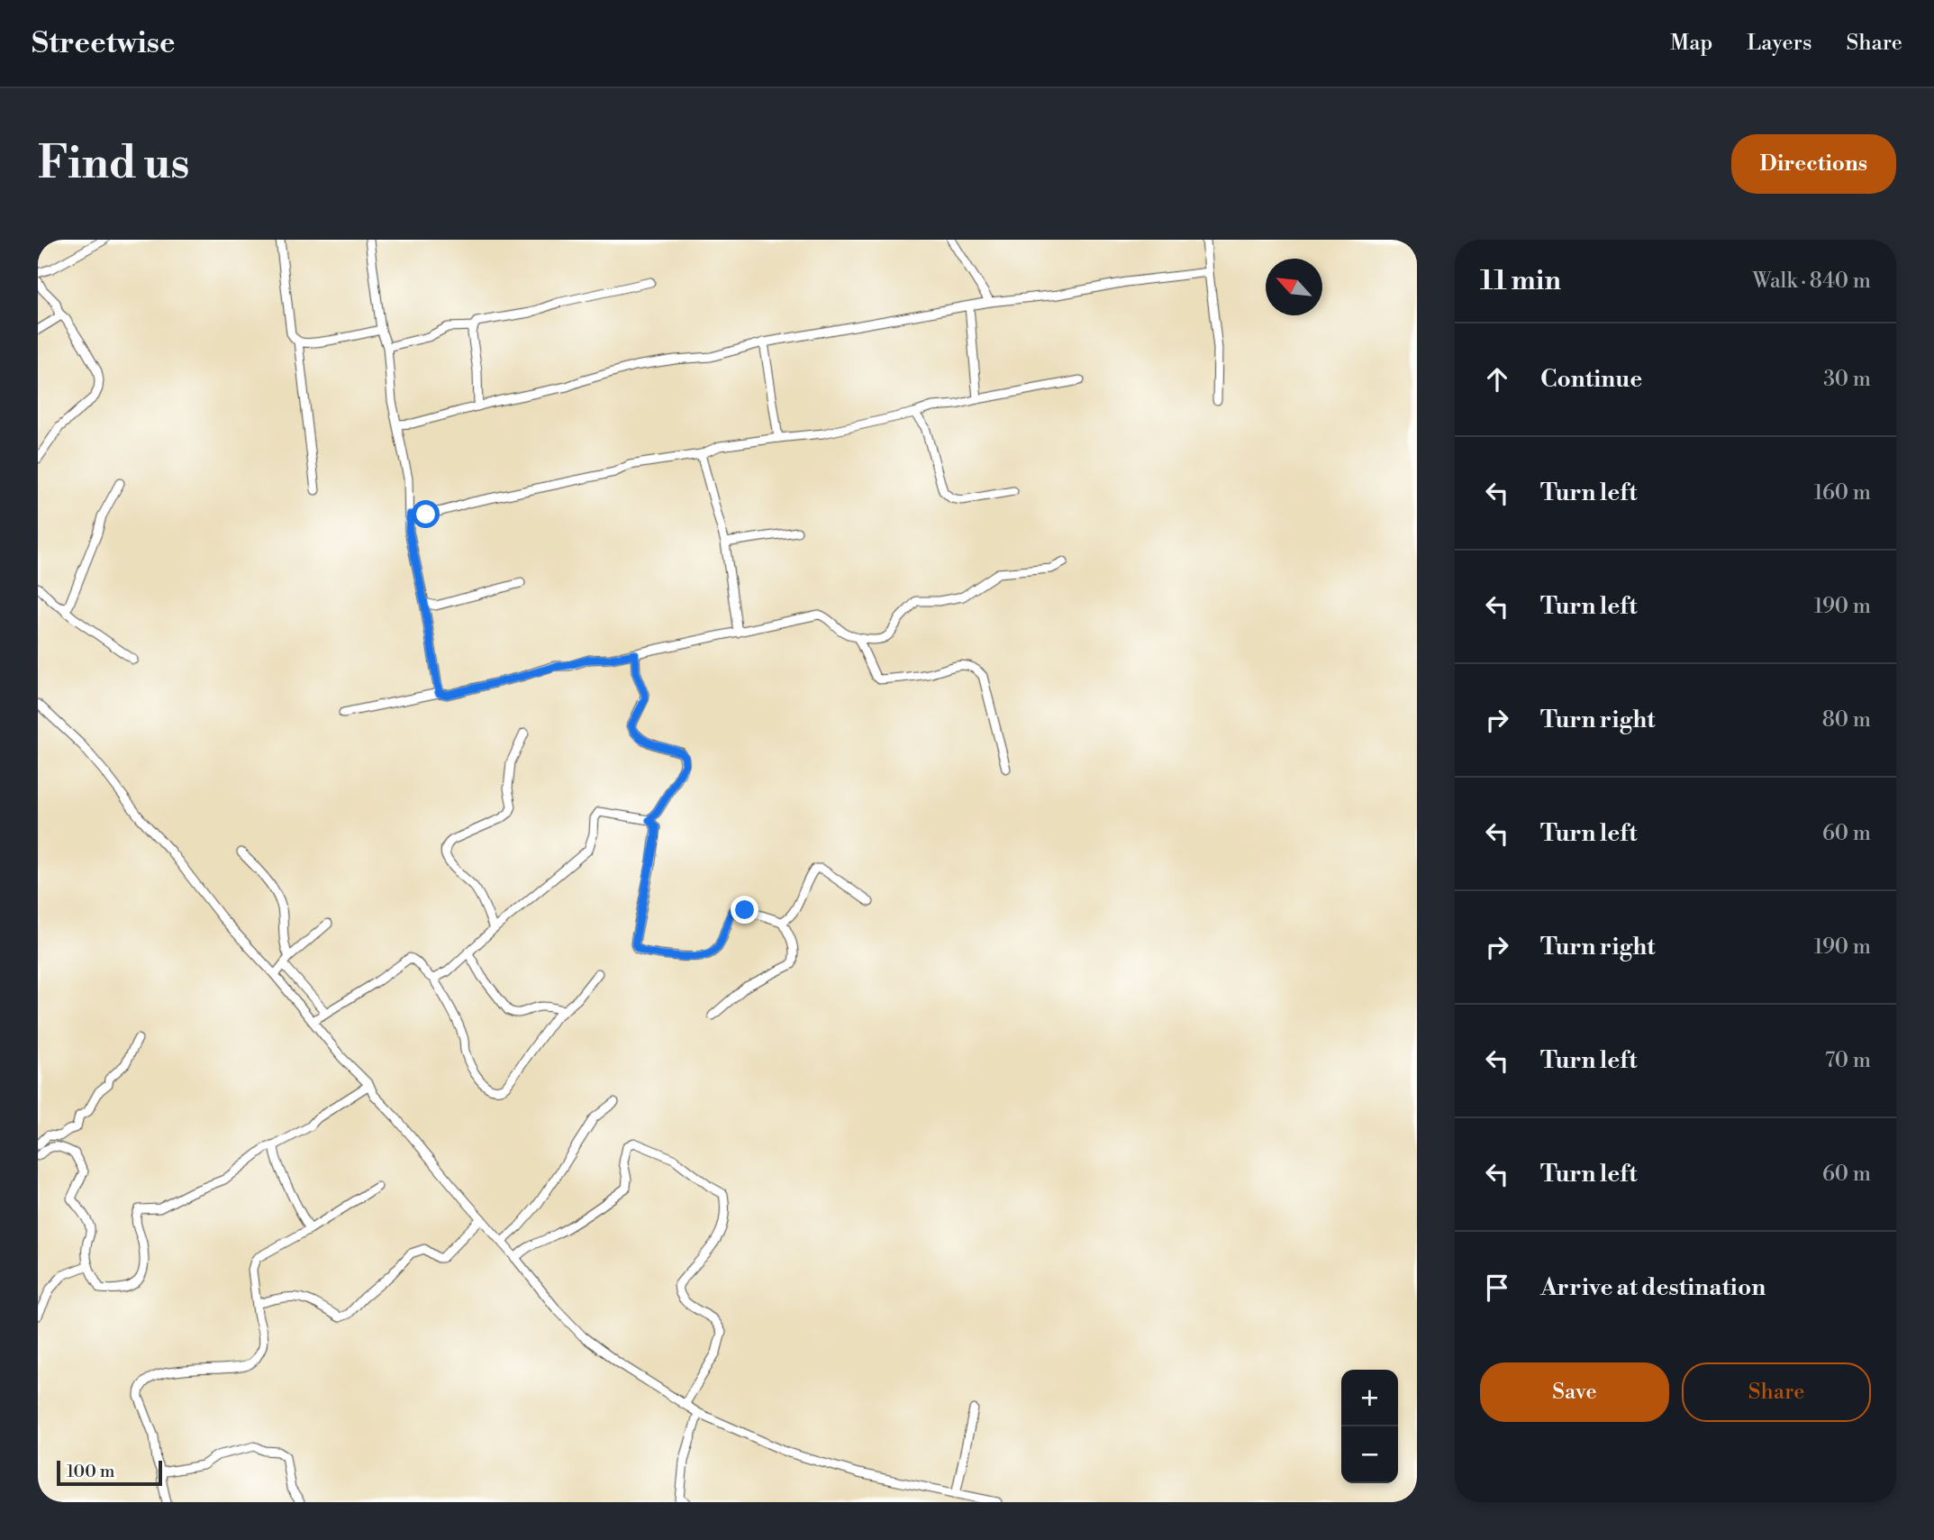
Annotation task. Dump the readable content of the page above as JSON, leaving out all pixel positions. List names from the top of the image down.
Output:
{
  "scale_bar": "100 m",
  "north": "top left",
  "page": {
    "header": "Streetwise",
    "nav": ["Map", "Layers", "Share"],
    "buttons": [
      "Directions",
      ["Save", "Share"]
    ],
    "title": "Find us",
    "heading": ["11 min", "Walk · 840 m"],
    "list": [
      ["Continue", "30 m"],
      ["Turn left", "160 m"],
      ["Turn left", "190 m"],
      ["Turn right", "80 m"],
      ["Turn left", "60 m"],
      ["Turn right", "190 m"],
      ["Turn left", "70 m"],
      ["Turn left", "60 m"],
      "Arrive at destination"
    ],
    "map_buttons": ["+", "−"],
    "scale": "100 m"
  }
}
